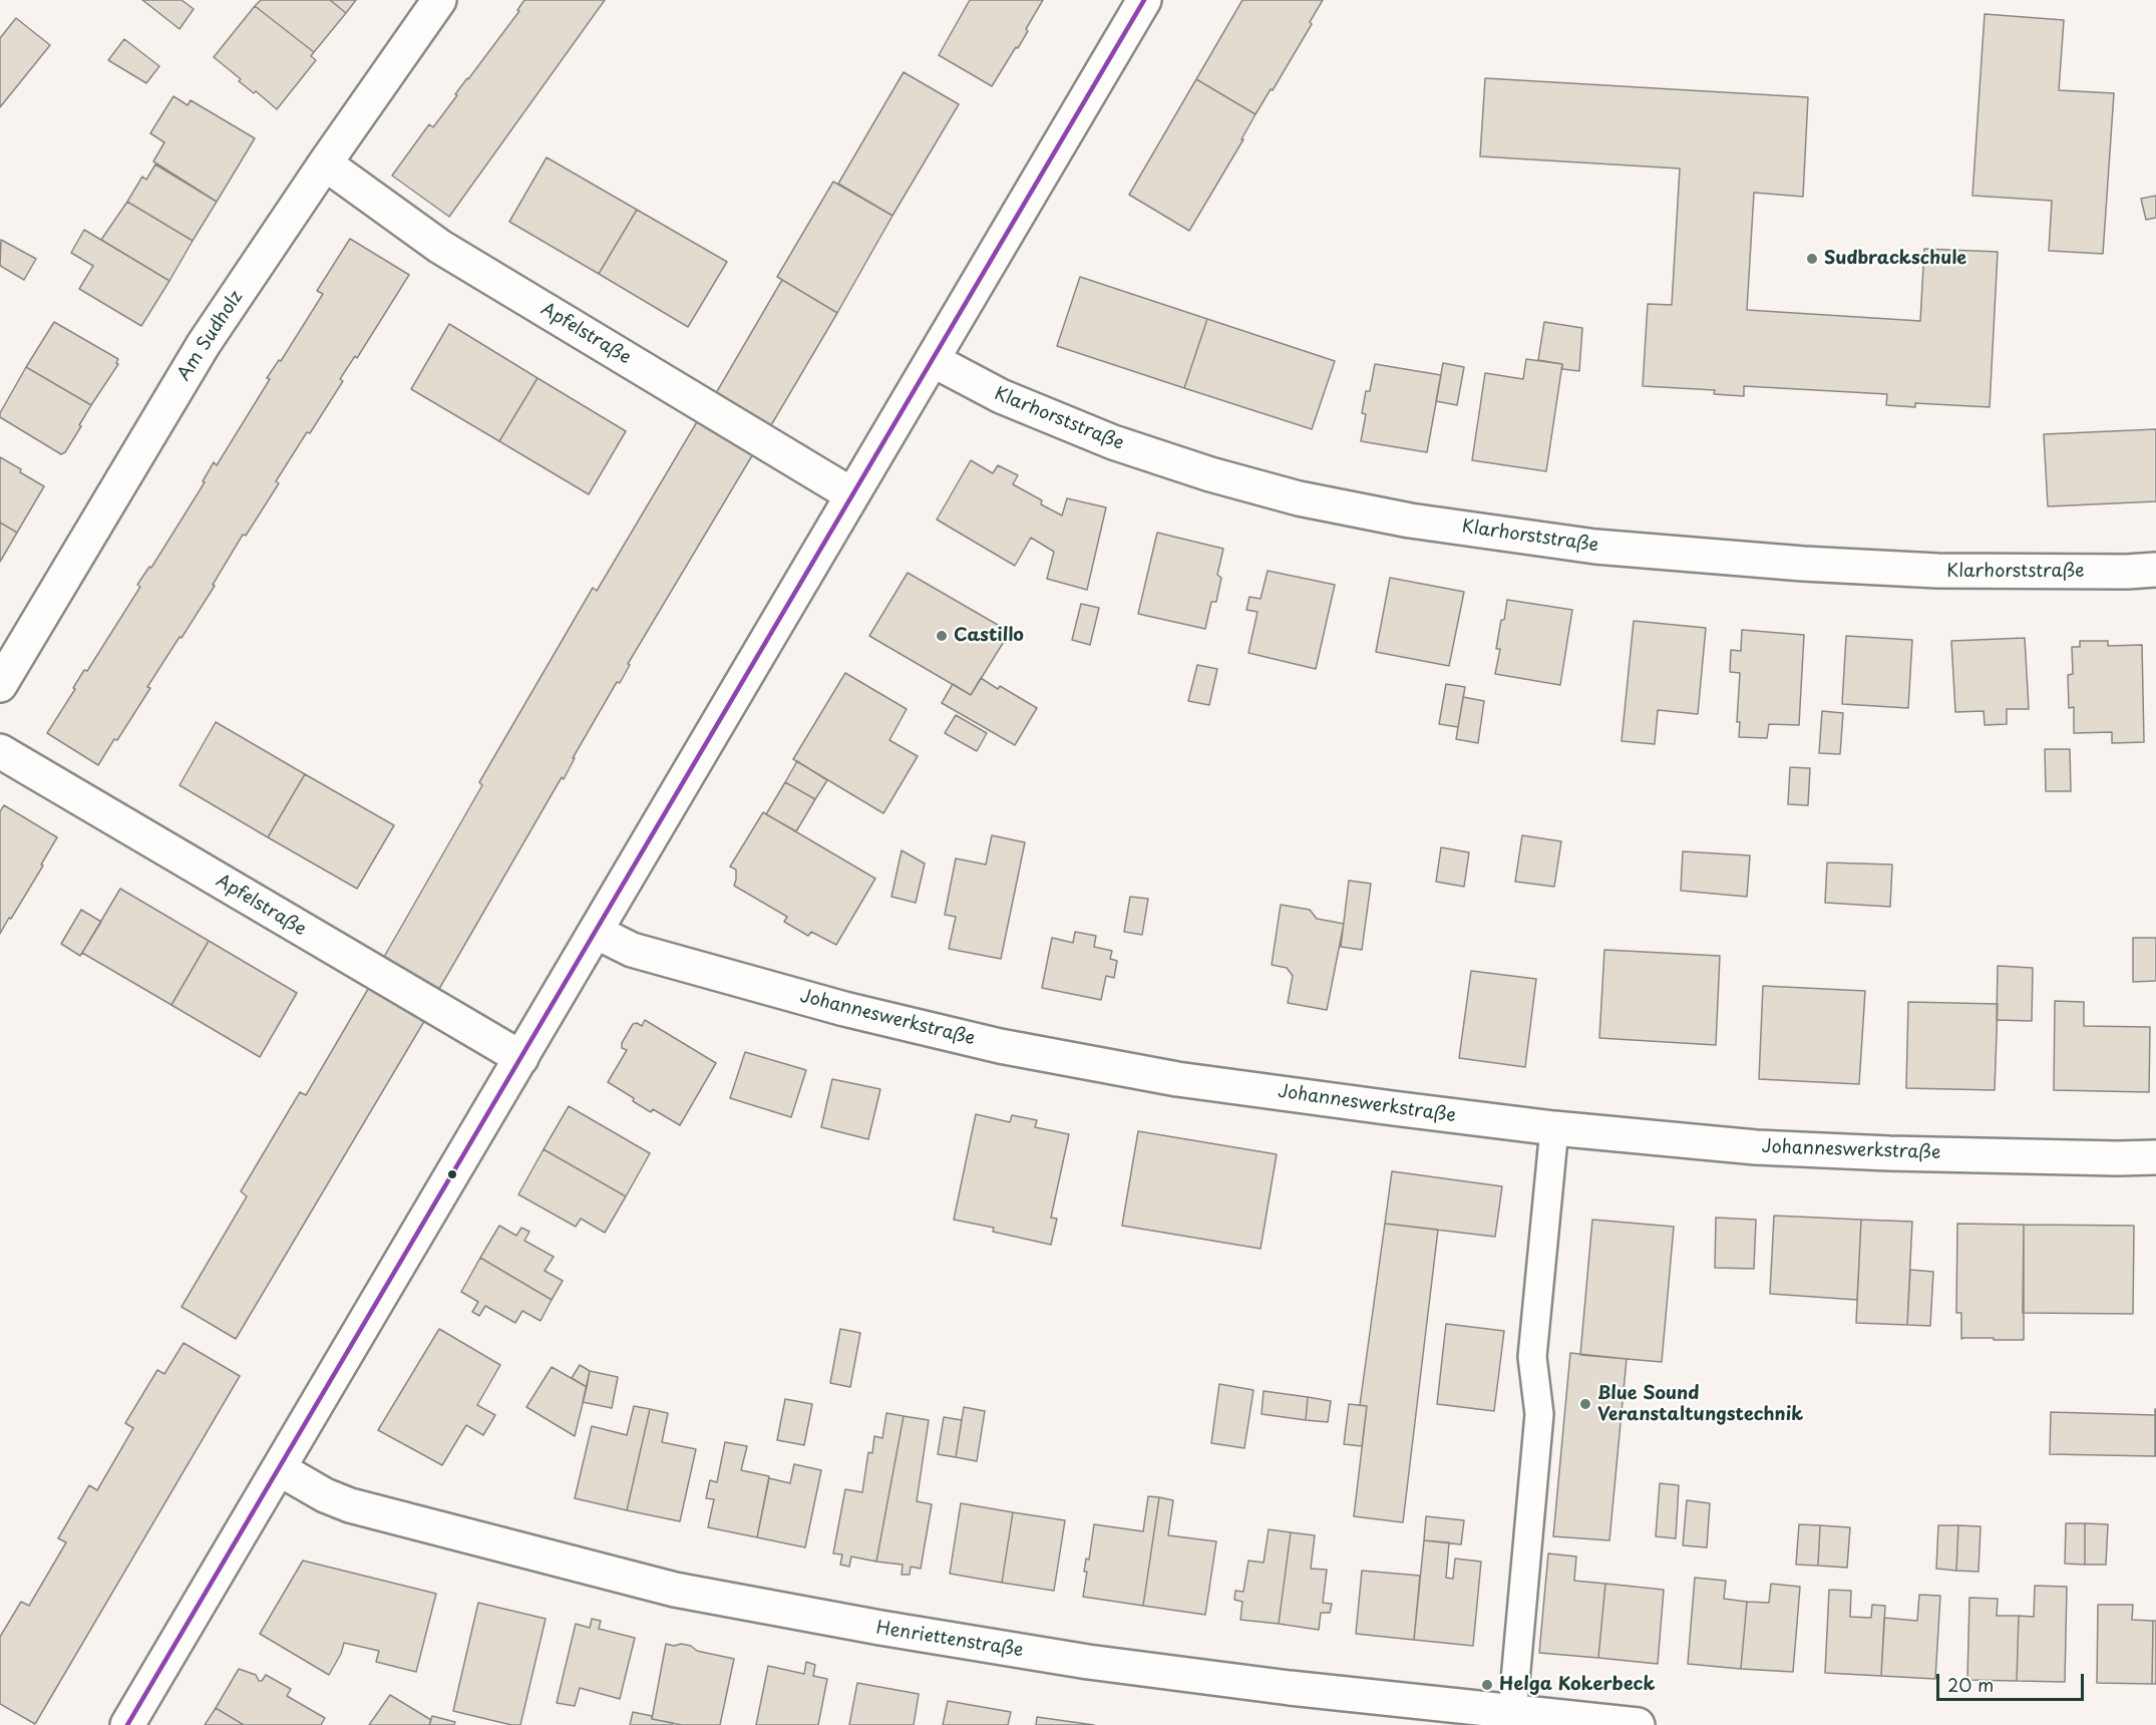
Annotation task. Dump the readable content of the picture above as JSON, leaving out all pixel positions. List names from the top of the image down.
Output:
{
  "streets": {
    "street": [
      "Apfelstraße",
      "Am Sudholz",
      "Klarhorststraße",
      "Johanneswerkstraße",
      "Henriettenstraße"
    ]
  },
  "crossings": [
    ["Apfelstraße", "Am Sudholz"]
  ],
  "places": [
    "Sudbrackschule",
    "Castillo",
    "Blue Sound Veranstaltungstechnik",
    "Helga Kokerbeck"
  ],
  "scale_bar": "20 m"
}
